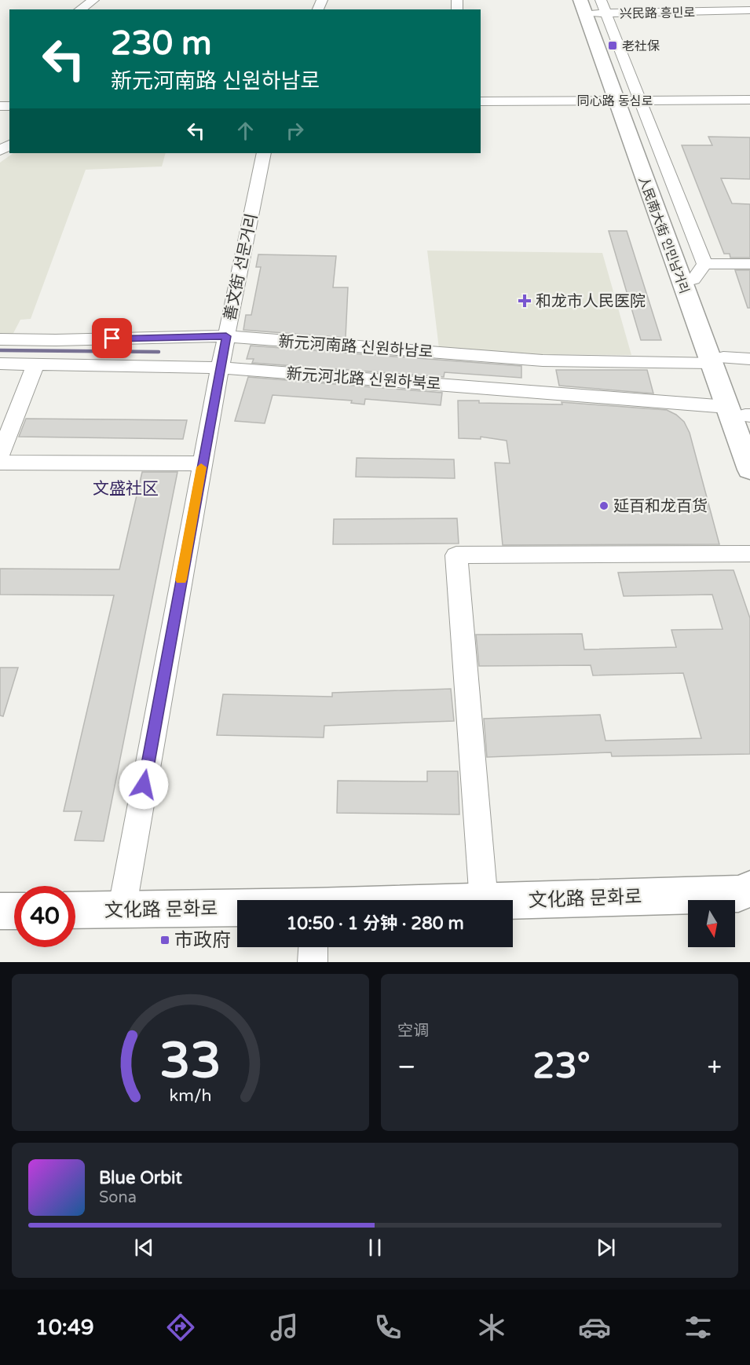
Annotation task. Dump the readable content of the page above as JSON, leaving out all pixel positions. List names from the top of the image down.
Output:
{
  "streets": {
    "main road": ["人民南大街 인민남거리", "文化路 문화로"],
    "street": [
      "兴民路 흥민로",
      "同心路 동심로",
      "善文街 선문거리",
      "新元河南路 신원하남로",
      "新元河北路 신원하북로"
    ]
  },
  "crossings": [
    ["兴民路 흥민로", "人民南大街 인민남거리"],
    ["同心路 동심로", "人民南大街 인민남거리"],
    ["人民南大街 인민남거리", "新元河南路 신원하남로"],
    ["人民南大街 인민남거리", "新元河北路 신원하북로"],
    ["善文街 선문거리", "新元河南路 신원하남로"],
    ["善文街 선문거리", "新元河北路 신원하북로"],
    ["善文街 선문거리", "文化路 문화로"]
  ],
  "districts": ["文盛社区"],
  "places": {
    "transit": ["老社保", "市政府"],
    "health": ["和龙市人民医院"],
    "other": ["延百和龙百货"]
  },
  "north": "bottom",
  "page": {
    "turn": ["230 m", "新元河南路 신원하남로"],
    "limit": "40",
    "trip": "10:50 · 1 分钟 · 280 m",
    "tile": "空调",
    "heat": ["−", "23°", "+"],
    "song": ["Blue Orbit", "Sona"],
    "tabs": "10:49",
    "gauge": ["33", "km/h"]
  }
}
